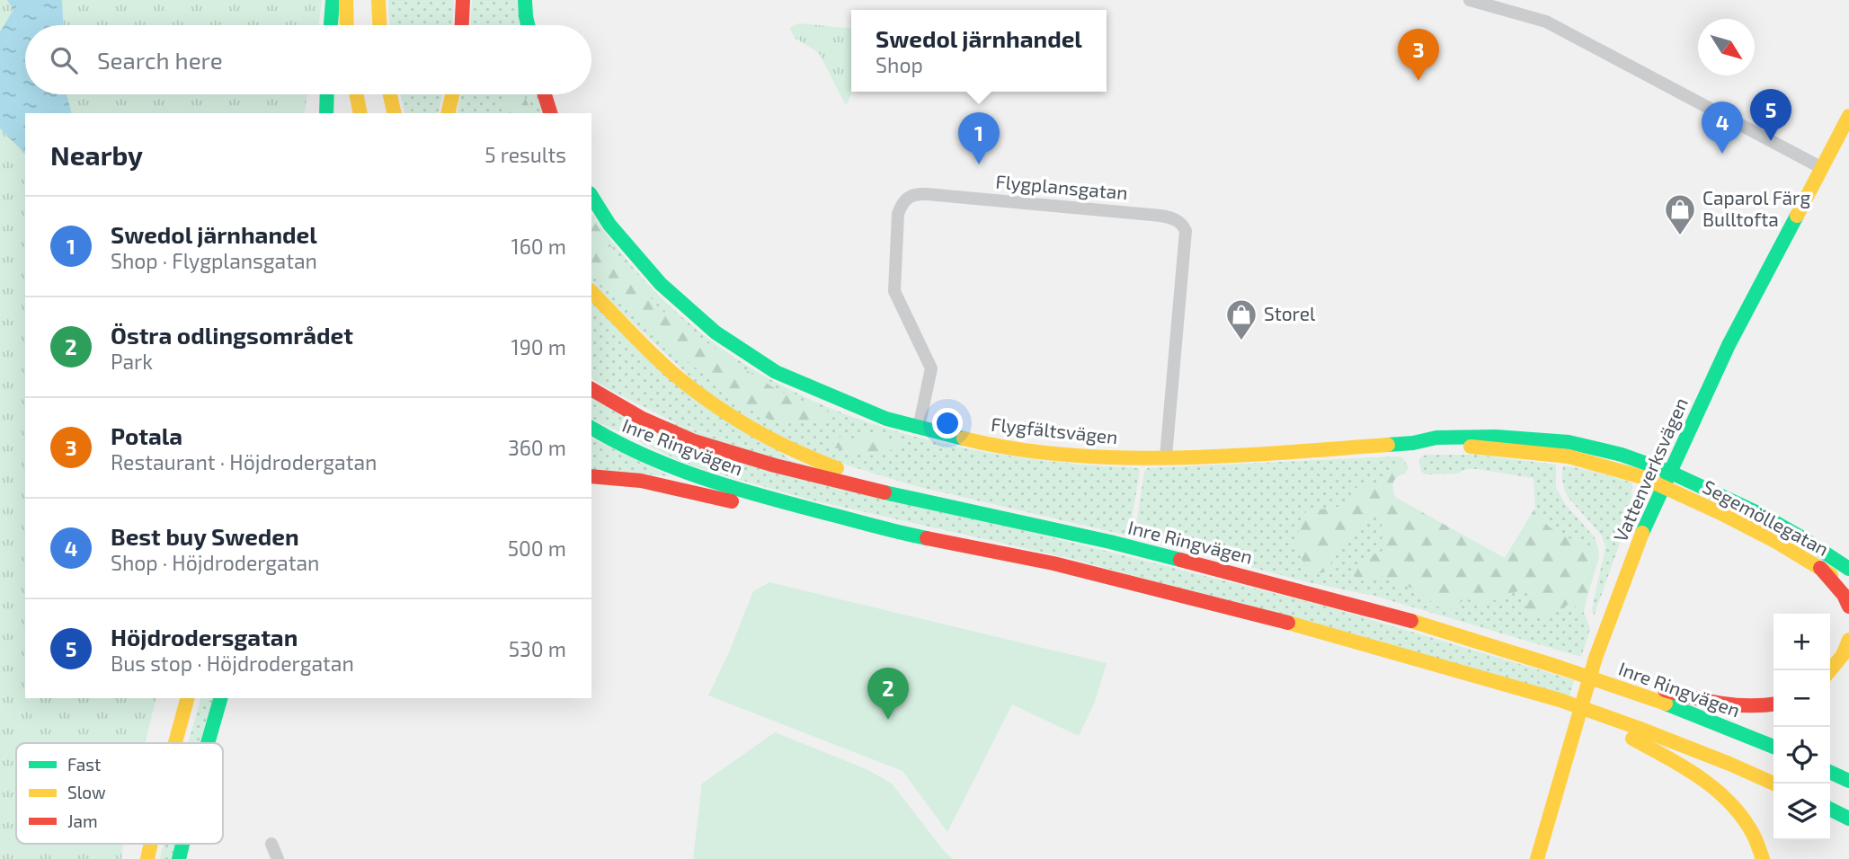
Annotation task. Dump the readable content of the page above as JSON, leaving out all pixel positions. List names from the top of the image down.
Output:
{
  "streets": {
    "main road": [
      "Flygfältsvägen",
      "Inre Ringvägen",
      "Vattenverksvägen",
      "Segemöllegatan"
    ],
    "street": ["Flygplansgatan"]
  },
  "crossings": [
    ["Flygplansgatan", "Flygfältsvägen"],
    ["Flygfältsvägen", "Vattenverksvägen"],
    ["Flygfältsvägen", "Segemöllegatan"],
    ["Vattenverksvägen", "Segemöllegatan"]
  ],
  "places": {
    "shop": ["Caparol Färg Bulltofta", "Storel"]
  },
  "legend": ["Fast", "Slow", "Jam"],
  "north": "bottom right",
  "page": {
    "popup": ["Swedol järnhandel", "Shop"],
    "search": "Search here",
    "pins": [
      "3",
      "5",
      "4",
      "1",
      "2"
    ],
    "heading": ["Nearby", "5 results"],
    "list": [
      {
        "mark": "1",
        "name": "Swedol järnhandel",
        "note": "Shop · Flygplansgatan",
        "value": "160 m"
      },
      {
        "mark": "2",
        "name": "Östra odlingsområdet",
        "note": "Park",
        "value": "190 m"
      },
      {
        "mark": "3",
        "name": "Potala",
        "note": "Restaurant · Höjdrodergatan",
        "value": "360 m"
      },
      {
        "mark": "4",
        "name": "Best buy Sweden",
        "note": "Shop · Höjdrodergatan",
        "value": "500 m"
      },
      {
        "mark": "5",
        "name": "Höjdrodersgatan",
        "note": "Bus stop · Höjdrodergatan",
        "value": "530 m"
      }
    ],
    "map_buttons": ["+", "−"]
  }
}
